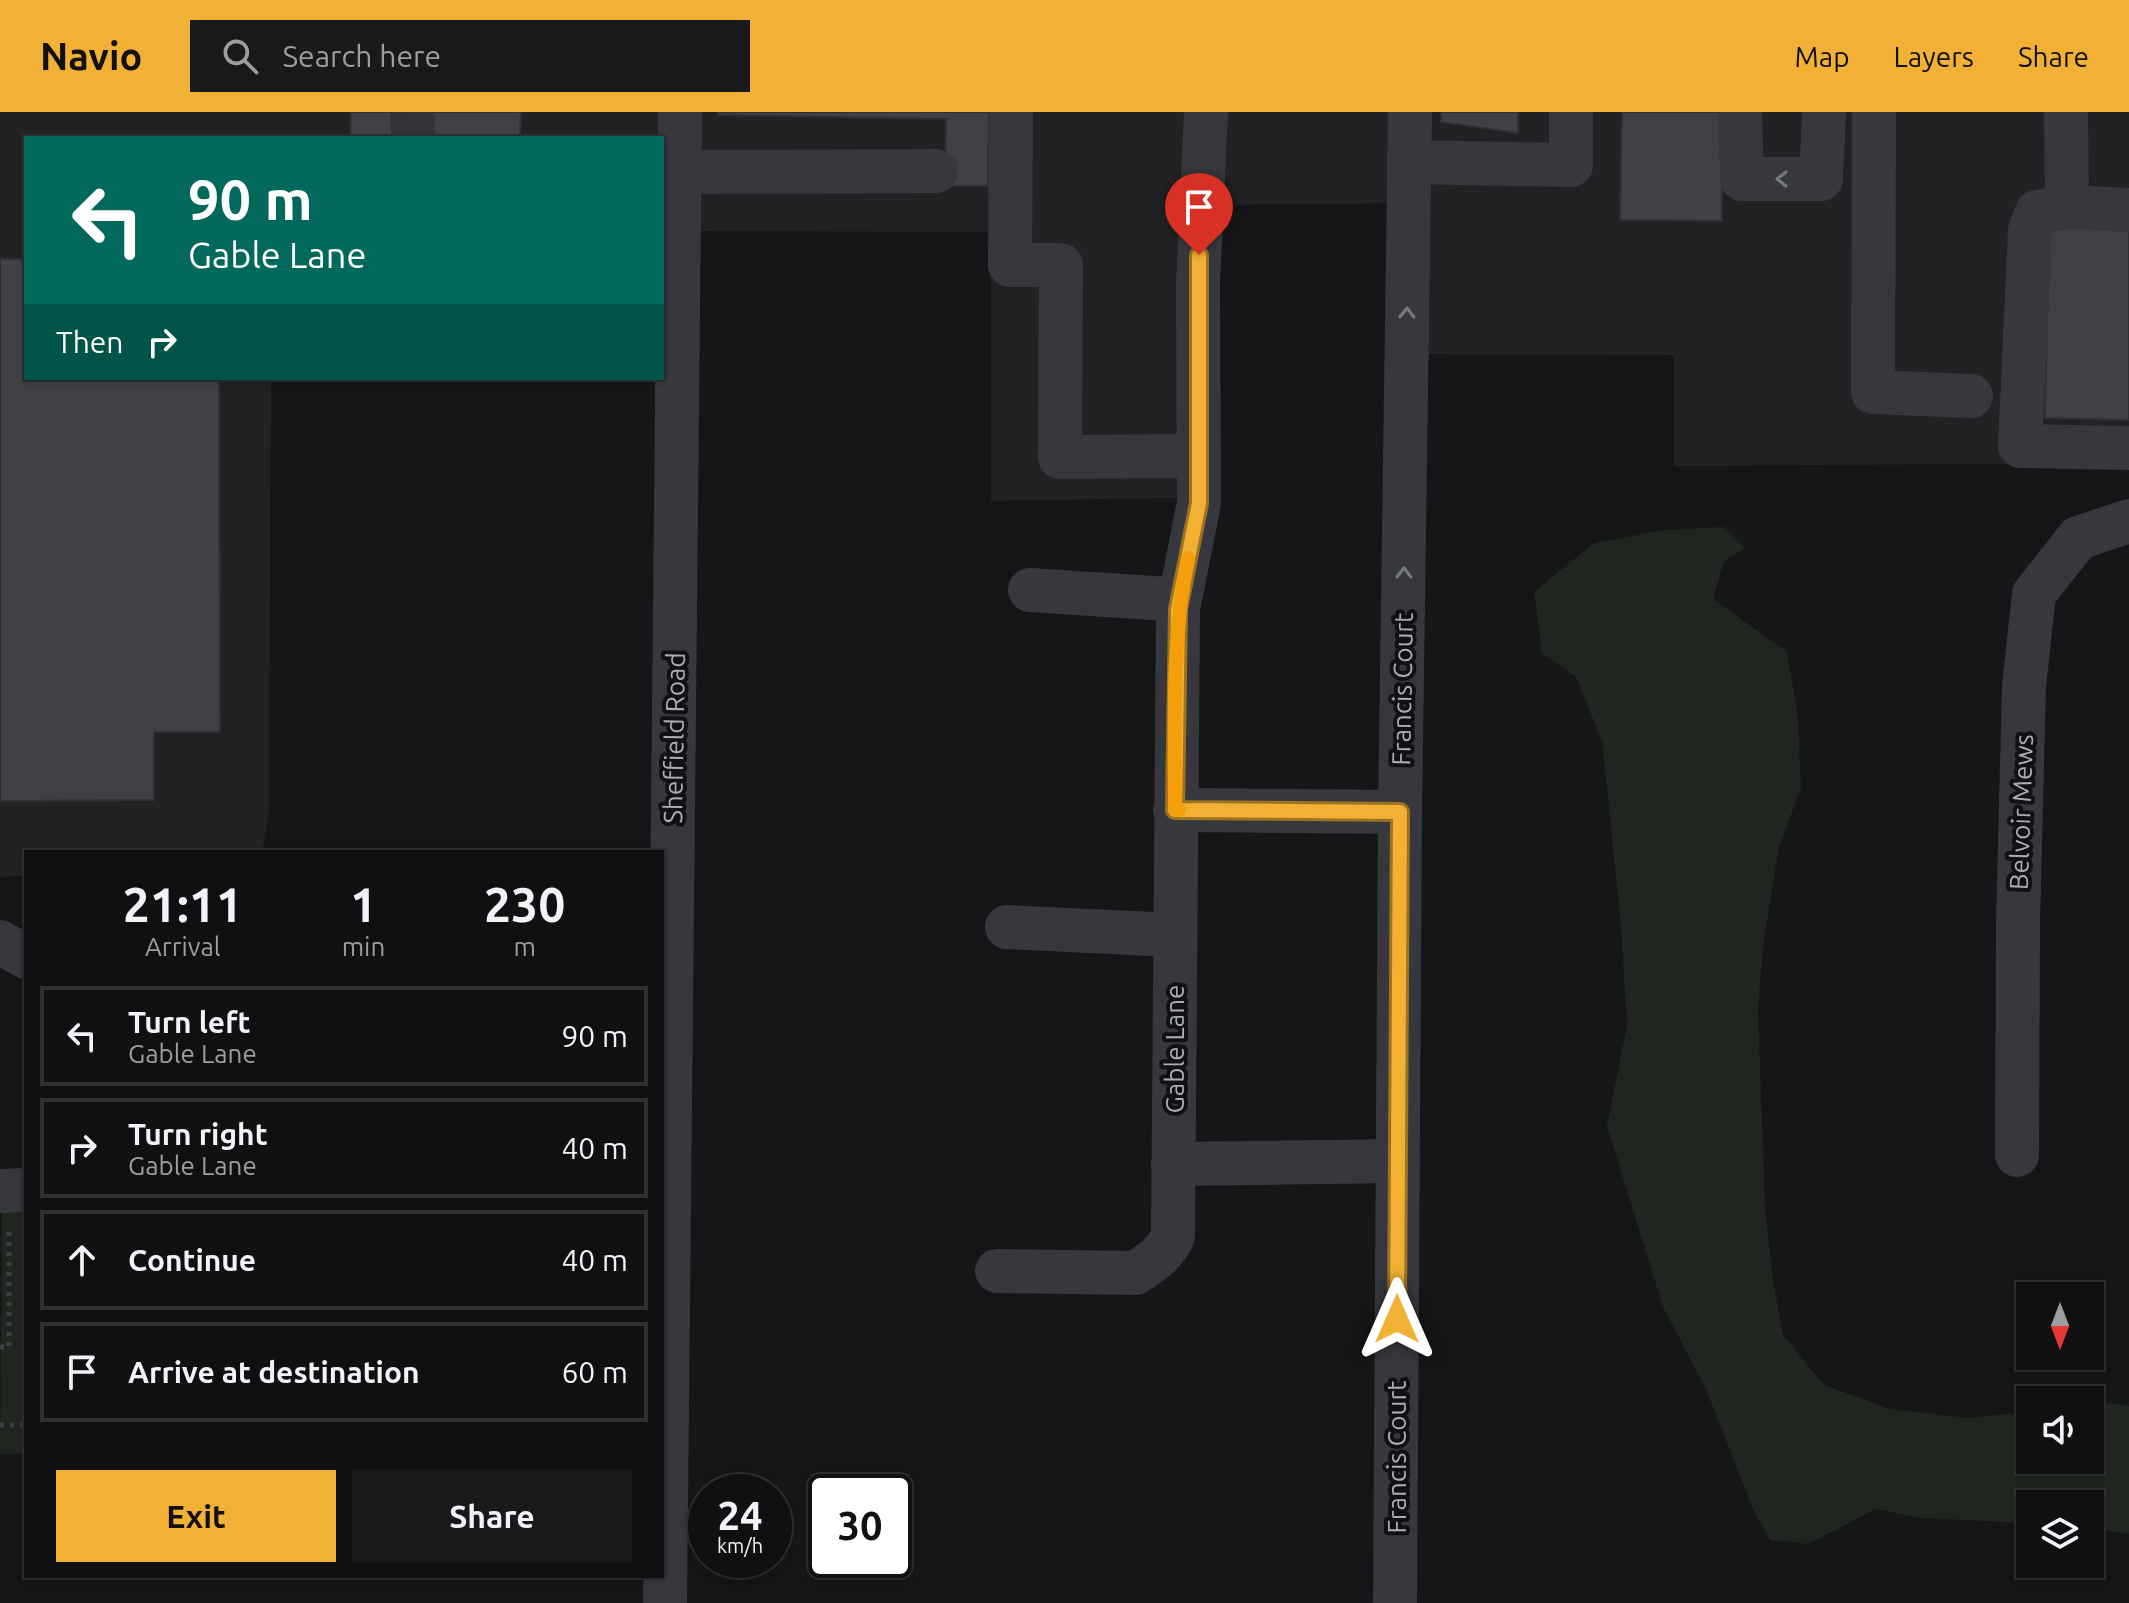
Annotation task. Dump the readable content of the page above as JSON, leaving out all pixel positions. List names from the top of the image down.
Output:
{
  "streets": {
    "street": [
      "Francis Court",
      "Sheffield Road",
      "Belvoir Mews",
      "Gable Lane"
    ]
  },
  "one_way": ["Francis Court"],
  "north": "bottom",
  "page": {
    "header": "Navio",
    "search": "Search here",
    "nav": ["Map", "Layers", "Share"],
    "turn": ["90 m", "Gable Lane"],
    "then": "Then",
    "eta": [
      "21:11",
      "Arrival",
      "1",
      "min",
      "230",
      "m"
    ],
    "list": [
      {
        "name": "Turn left",
        "note": "Gable Lane",
        "value": "90 m"
      },
      {
        "name": "Turn right",
        "note": "Gable Lane",
        "value": "40 m"
      },
      {
        "name": "Continue",
        "value": "40 m"
      },
      {
        "name": "Arrive at destination",
        "value": "60 m"
      }
    ],
    "buttons": ["Exit", "Share"],
    "speed": "24 km/h",
    "limit": "30"
  }
}
